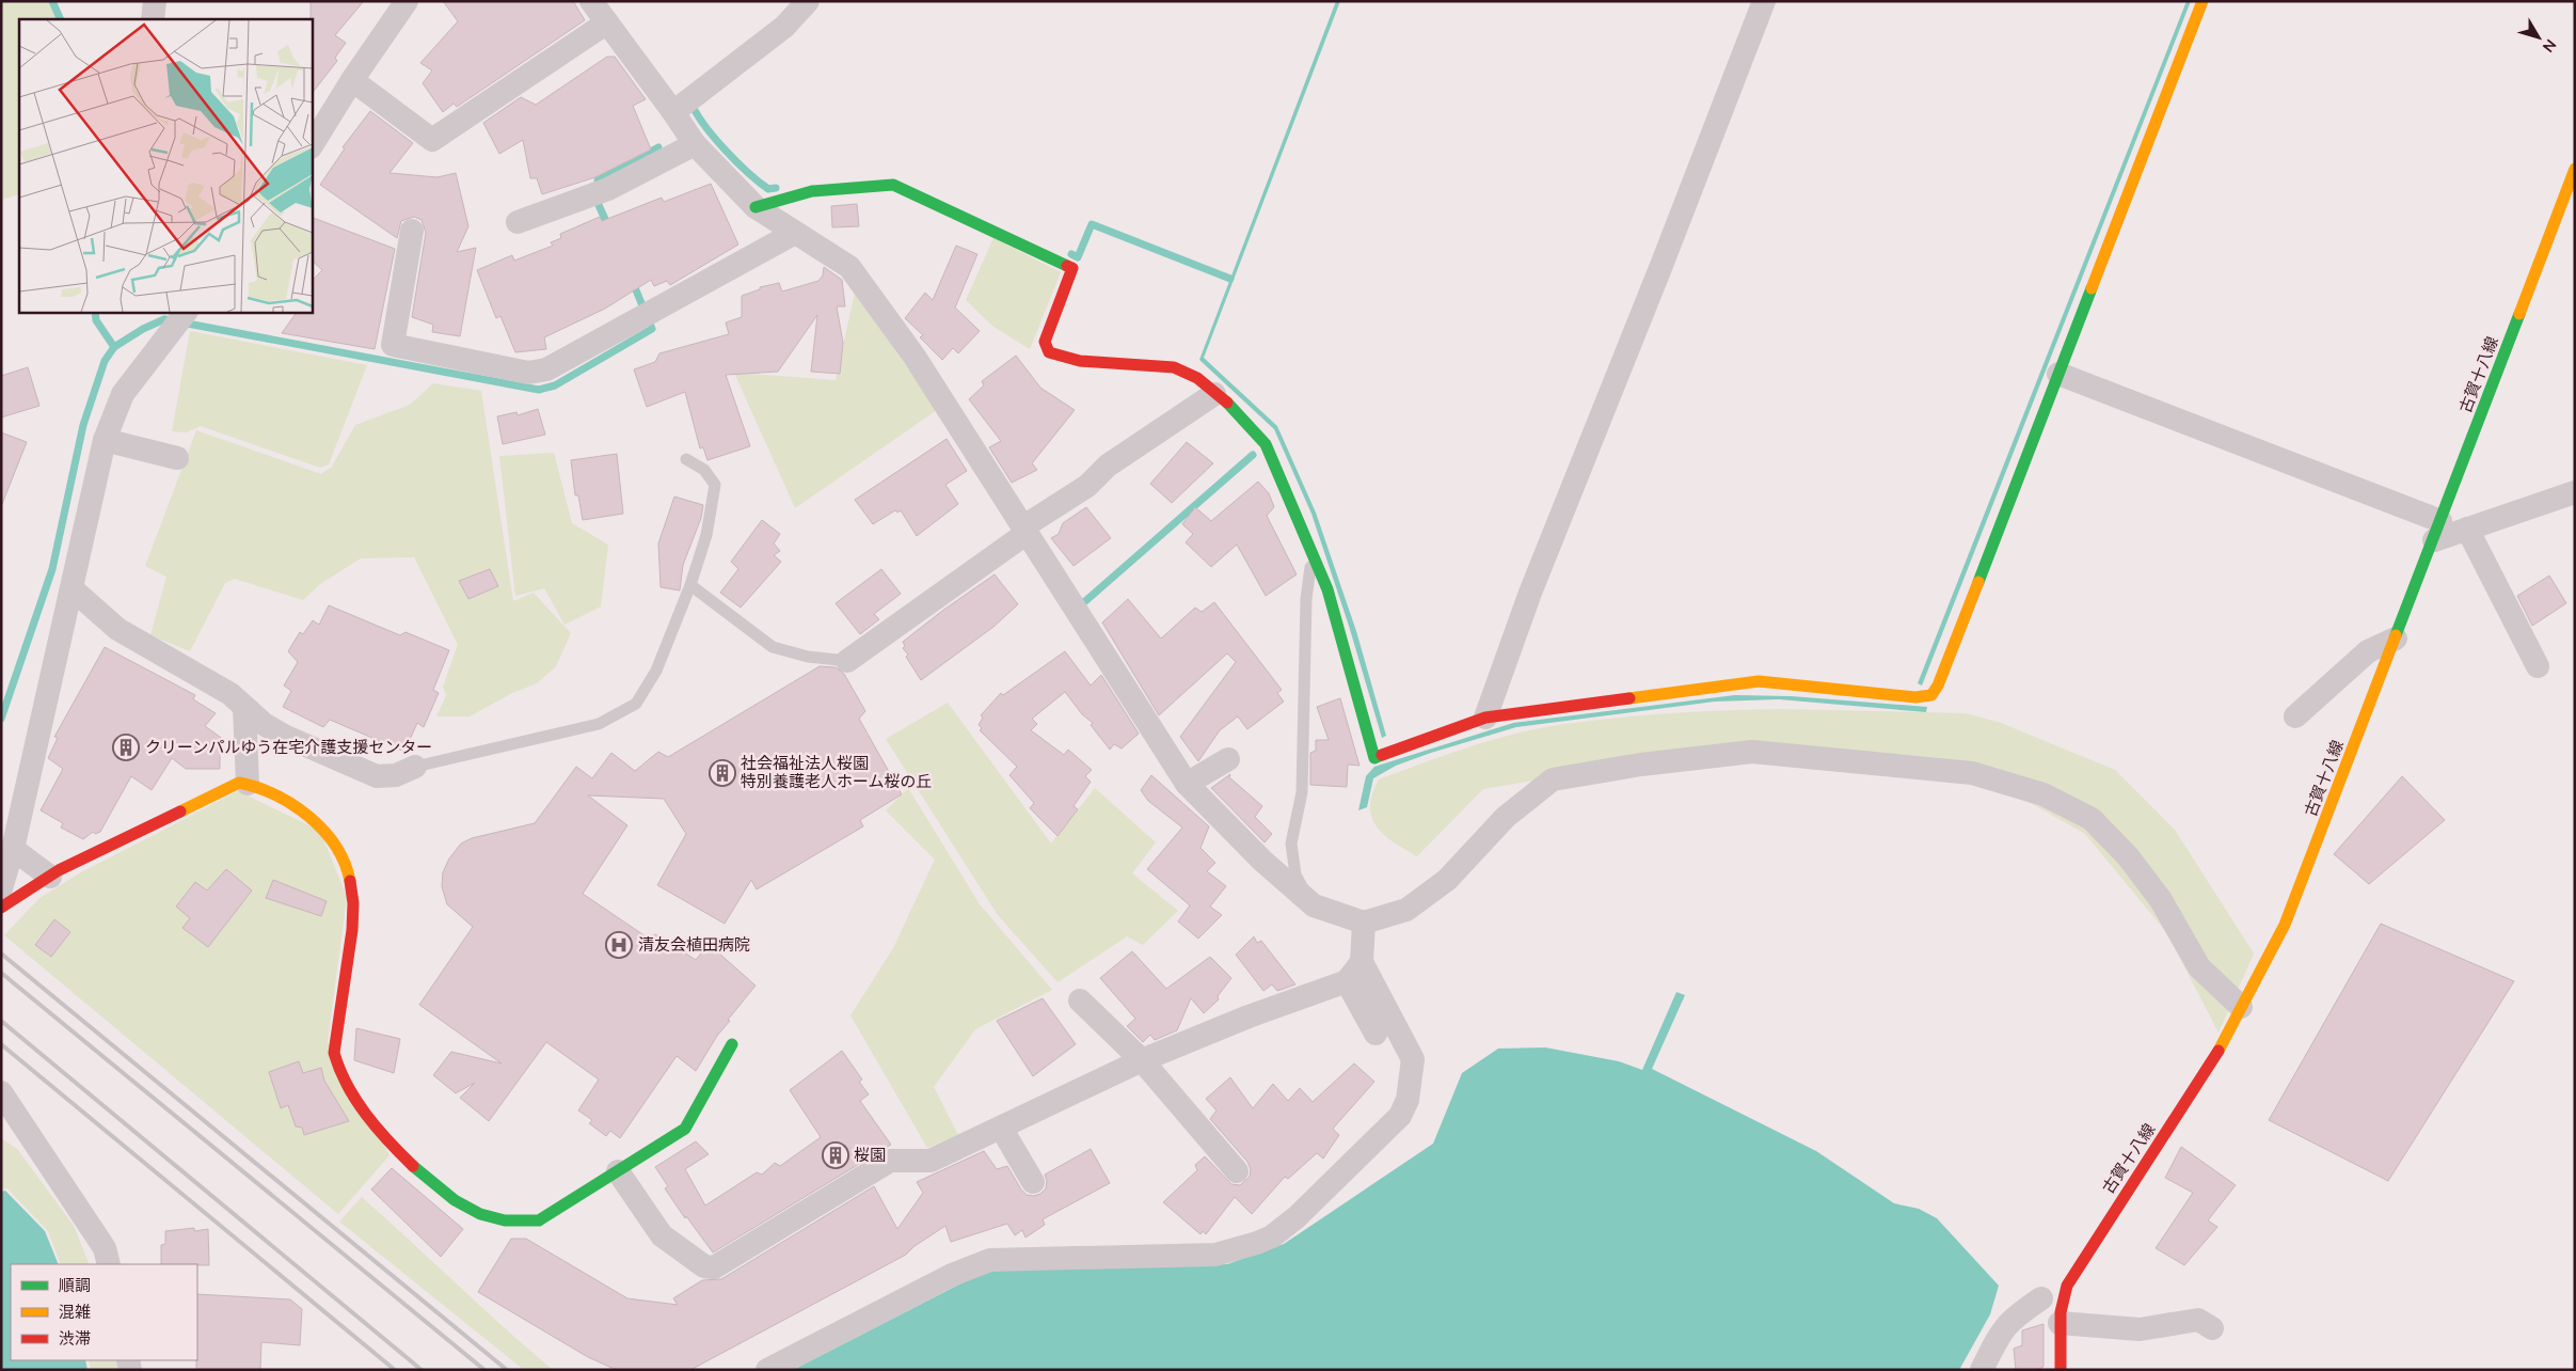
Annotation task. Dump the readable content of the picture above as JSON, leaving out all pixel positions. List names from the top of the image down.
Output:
{
  "streets": {
    "street": ["古賀十八線"]
  },
  "places": {
    "building": ["クリーンパルゆう在宅介護支援センター", "社会福祉法人桜園 特別養護老人ホーム桜の丘", "桜園"],
    "hospital": ["清友会植田病院"]
  },
  "legend": ["順調", "混雑", "渋滞"],
  "north": "bottom right"
}
